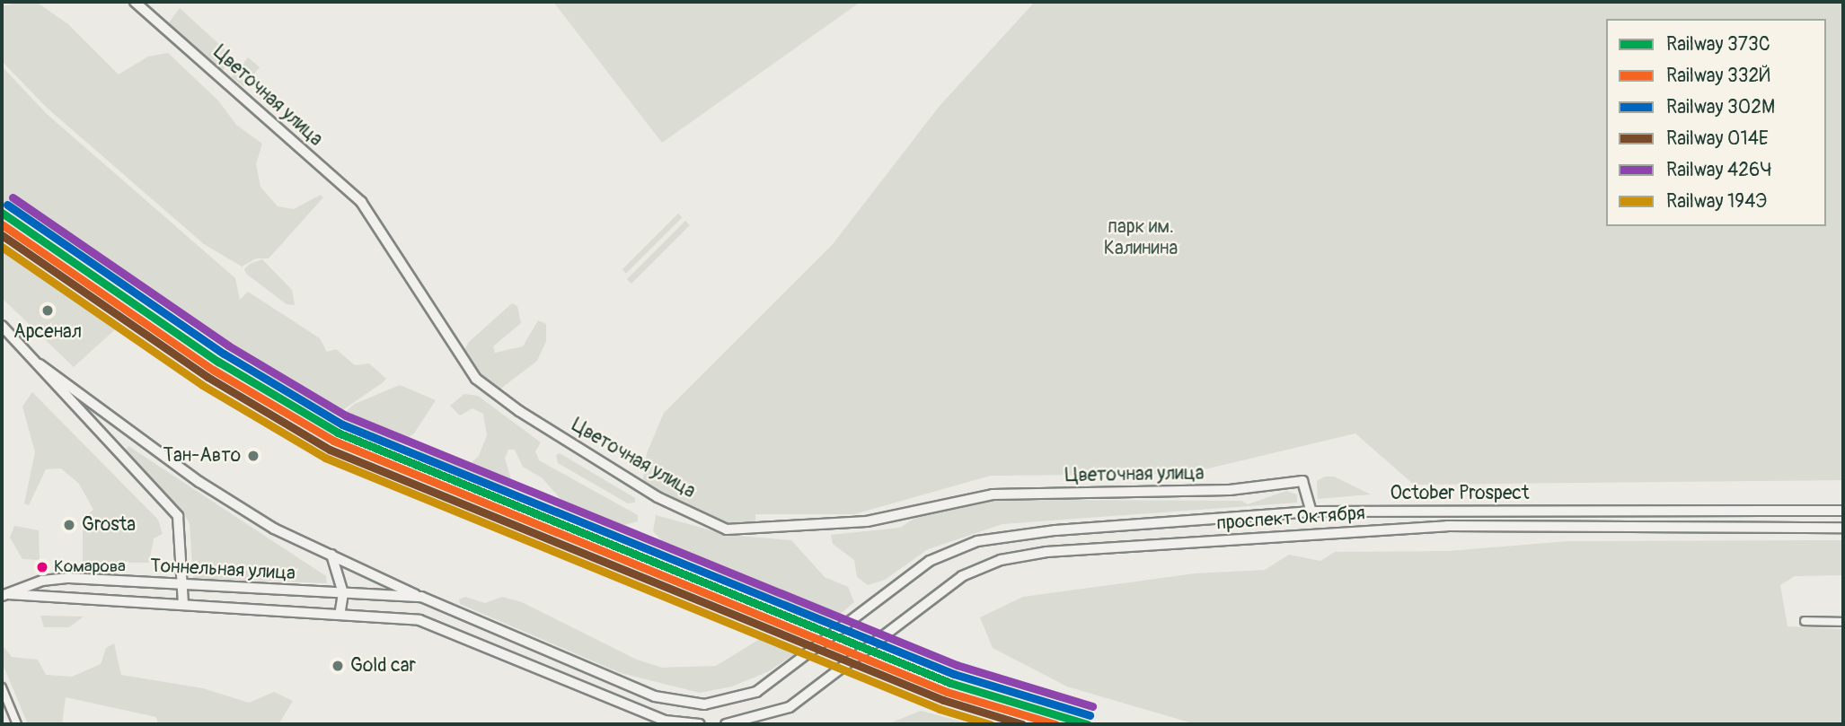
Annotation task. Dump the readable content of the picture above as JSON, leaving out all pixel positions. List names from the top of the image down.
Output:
{
  "streets": {
    "main road": [
      "Цветочная улица",
      "October Prospect",
      "проспект Октября",
      "Тоннельная улица"
    ]
  },
  "crossings": [
    ["Цветочная улица", "October Prospect"],
    ["October Prospect", "Тоннельная улица"]
  ],
  "parks": ["парк им. Калинина"],
  "places": [
    "Арсенал",
    "Тан-Авто",
    "Grosta",
    "Комарова",
    "Gold car"
  ],
  "lines": [
    "rail line 426Ч",
    "rail line 302М",
    "rail line 373C",
    "rail line 332Й",
    "rail line 014Е",
    "rail line 194Э"
  ],
  "legend": [
    "Railway 373C",
    "Railway 332Й",
    "Railway 302М",
    "Railway 014Е",
    "Railway 426Ч",
    "Railway 194Э"
  ]
}
